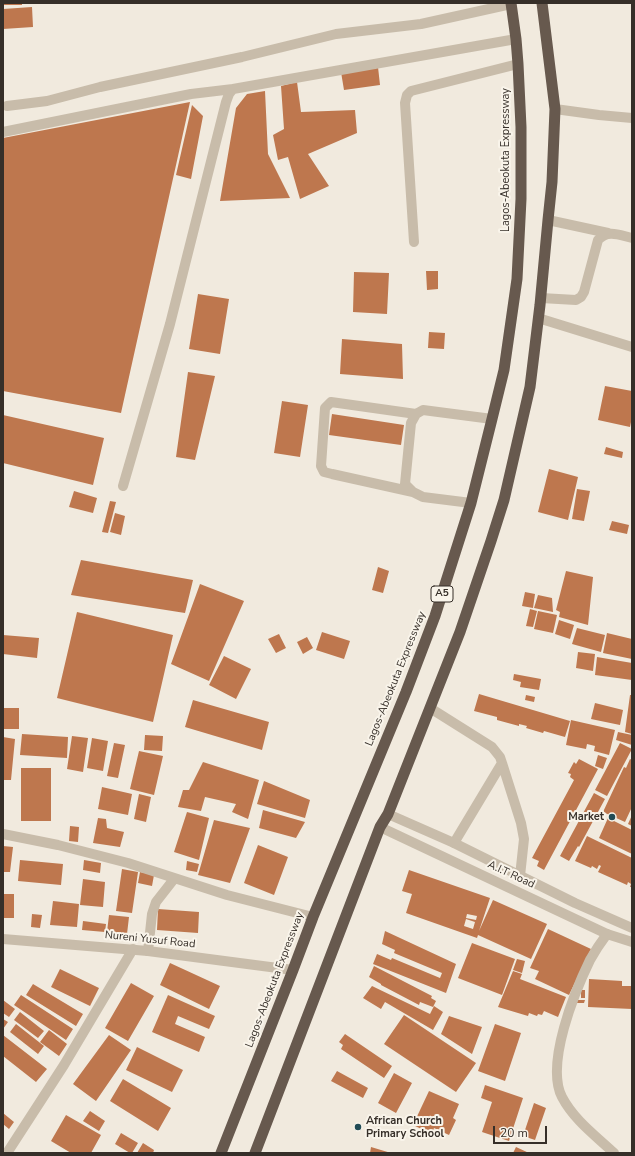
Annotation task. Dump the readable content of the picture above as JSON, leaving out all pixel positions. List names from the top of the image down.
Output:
{
  "streets": {
    "highway": ["Lagos-Abeokuta Expressway", "A5"],
    "street": ["A.I.T Road", "Nureni Yusuf Road"]
  },
  "crossings": [
    ["Lagos-Abeokuta Expressway", "Nureni Yusuf Road"],
    ["A5", "A.I.T Road"]
  ],
  "places": ["Market", "African Church Primary School"],
  "scale_bar": "20 m"
}
